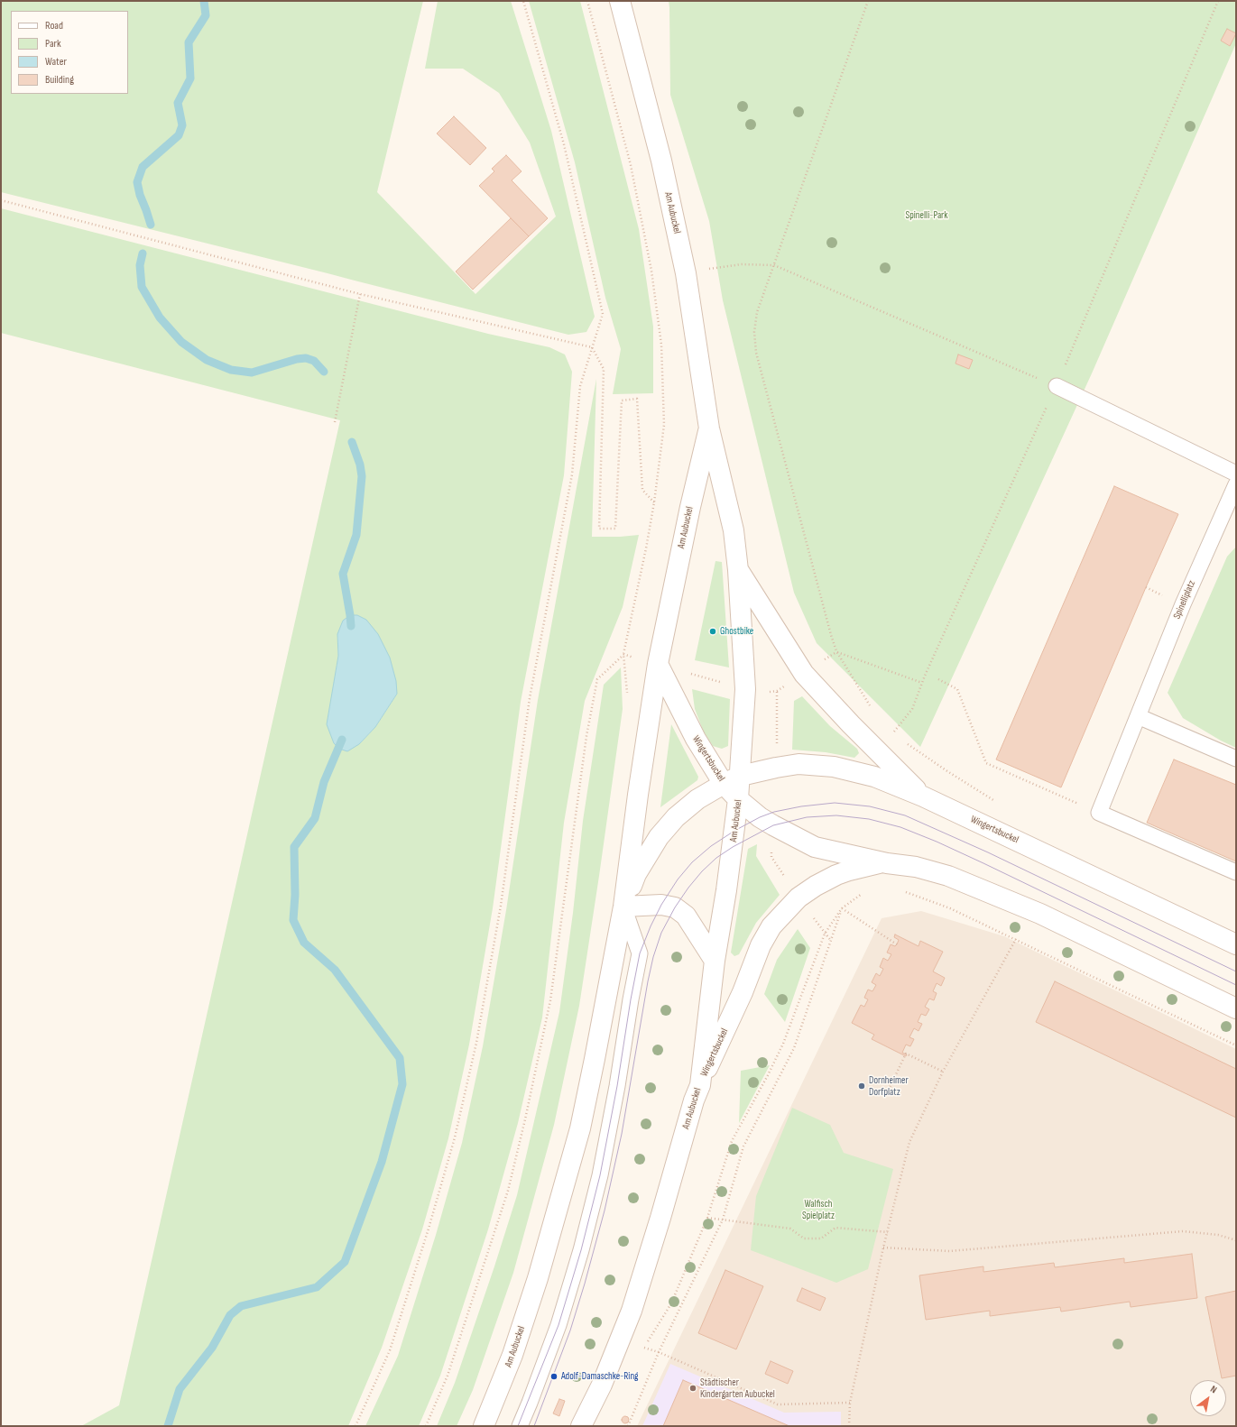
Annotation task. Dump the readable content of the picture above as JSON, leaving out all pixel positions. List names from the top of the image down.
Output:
{
  "streets": {
    "main road": ["Am Aubuckel", "Wingertsbuckel"],
    "lane": ["Spinelliplatz"]
  },
  "crossings": [
    ["Am Aubuckel", "Wingertsbuckel"]
  ],
  "parks": ["Spinelli-Park", "Walfisch Spielplatz"],
  "places": [
    "Ghostbike",
    "Dornheimer Dorfplatz",
    "Adolf-Damaschke-Ring",
    "Städtischer Kindergarten Aubuckel"
  ],
  "legend": [
    "Road",
    "Park",
    "Water",
    "Building"
  ],
  "north": "top right"
}
